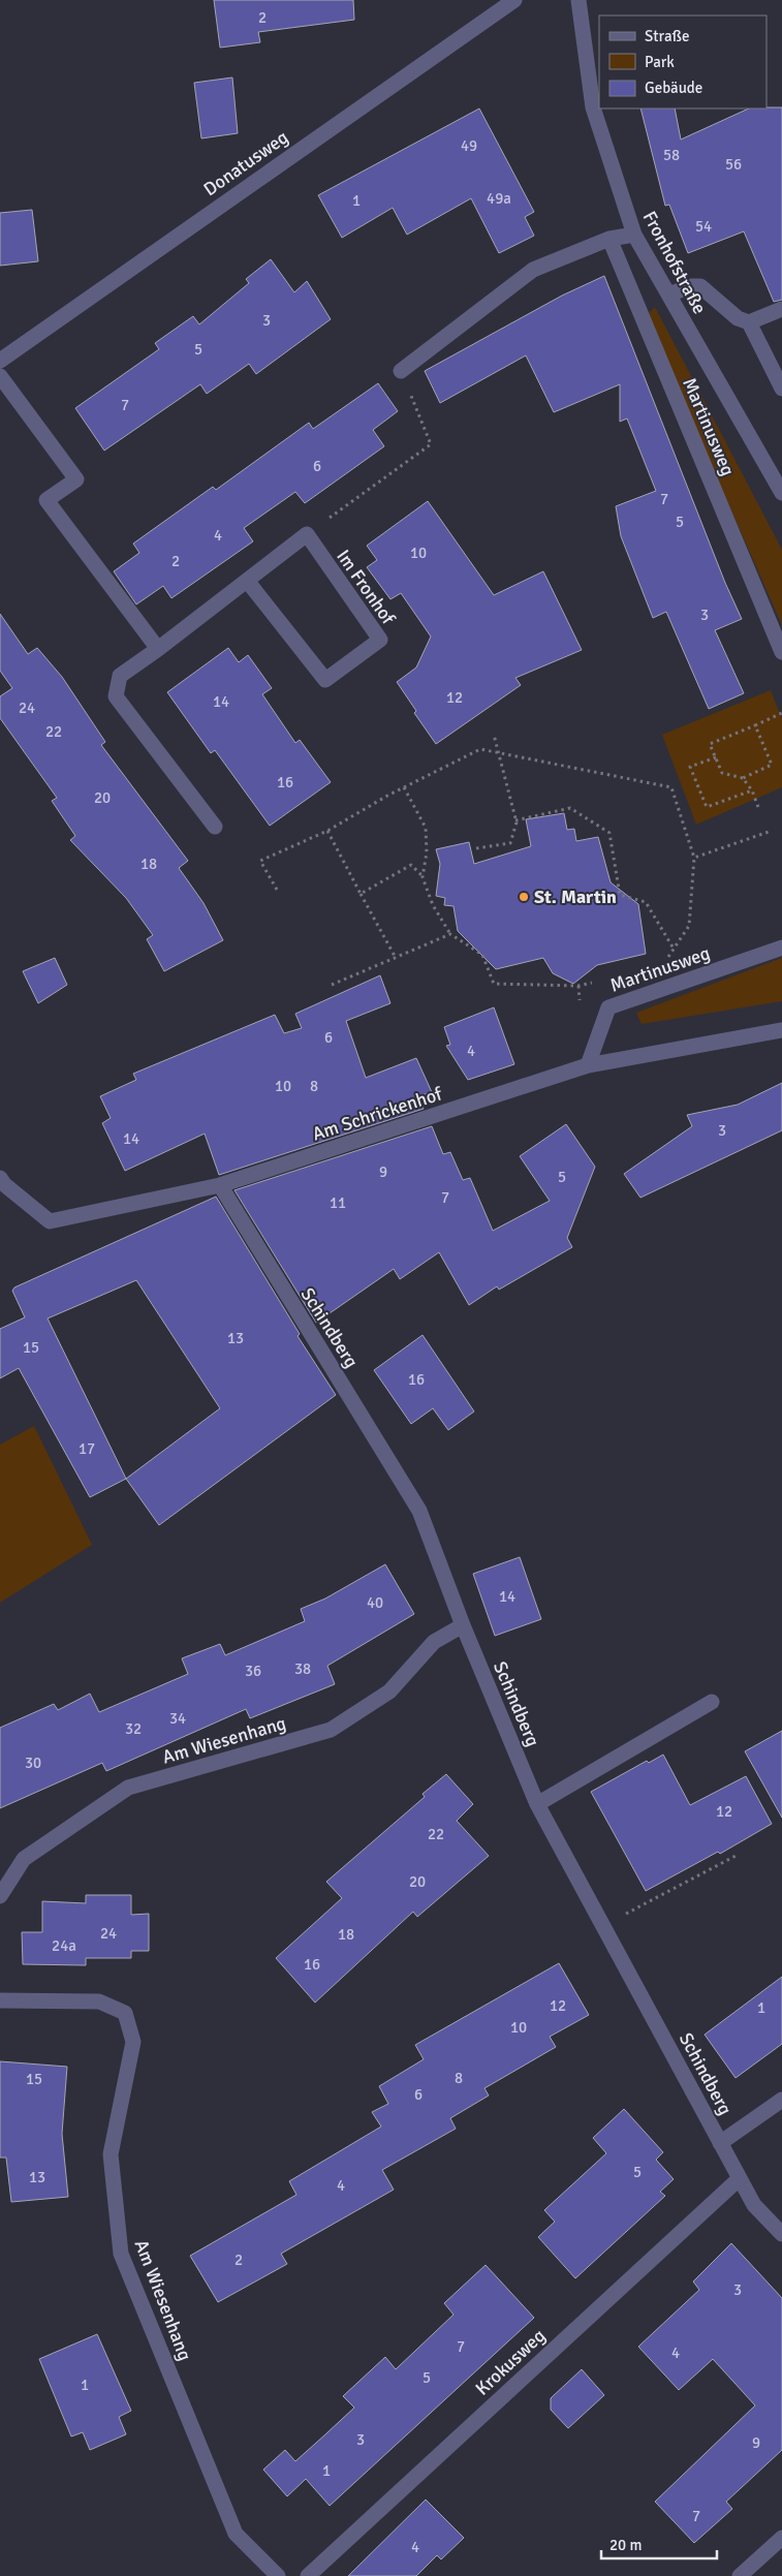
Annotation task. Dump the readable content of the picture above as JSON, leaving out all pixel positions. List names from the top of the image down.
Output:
{
  "streets": {
    "street": [
      "Donatusweg",
      "Fronhofstraße",
      "Martinusweg",
      "Im Fronhof",
      "Am Schrickenhof",
      "Schindberg",
      "Am Wiesenhang",
      "Krokusweg"
    ]
  },
  "crossings": [
    ["Martinusweg", "Am Schrickenhof"],
    ["Am Schrickenhof", "Schindberg"],
    ["Schindberg", "Am Wiesenhang"],
    ["Schindberg", "Krokusweg"]
  ],
  "places": ["St. Martin"],
  "house_numbers": [
    "2",
    "49",
    "58",
    "56",
    "49a",
    "1",
    "54",
    "3",
    "5",
    "7",
    "6",
    "7",
    "5",
    "4",
    "10",
    "2",
    "3",
    "12",
    "14",
    "24",
    "22",
    "16",
    "20",
    "18",
    "6",
    "4",
    "10",
    "8",
    "3",
    "14",
    "9",
    "5",
    "7",
    "11",
    "13",
    "15",
    "16",
    "17",
    "14",
    "40",
    "38",
    "36",
    "34",
    "32",
    "30",
    "12",
    "22",
    "20",
    "24",
    "18",
    "24a",
    "16",
    "12",
    "1",
    "10",
    "8",
    "15",
    "6",
    "5",
    "13",
    "4",
    "2",
    "3",
    "7",
    "4",
    "5",
    "1",
    "3",
    "9",
    "1",
    "7",
    "4"
  ],
  "legend": ["Straße", "Park", "Gebäude"],
  "scale_bar": "20 m"
}
